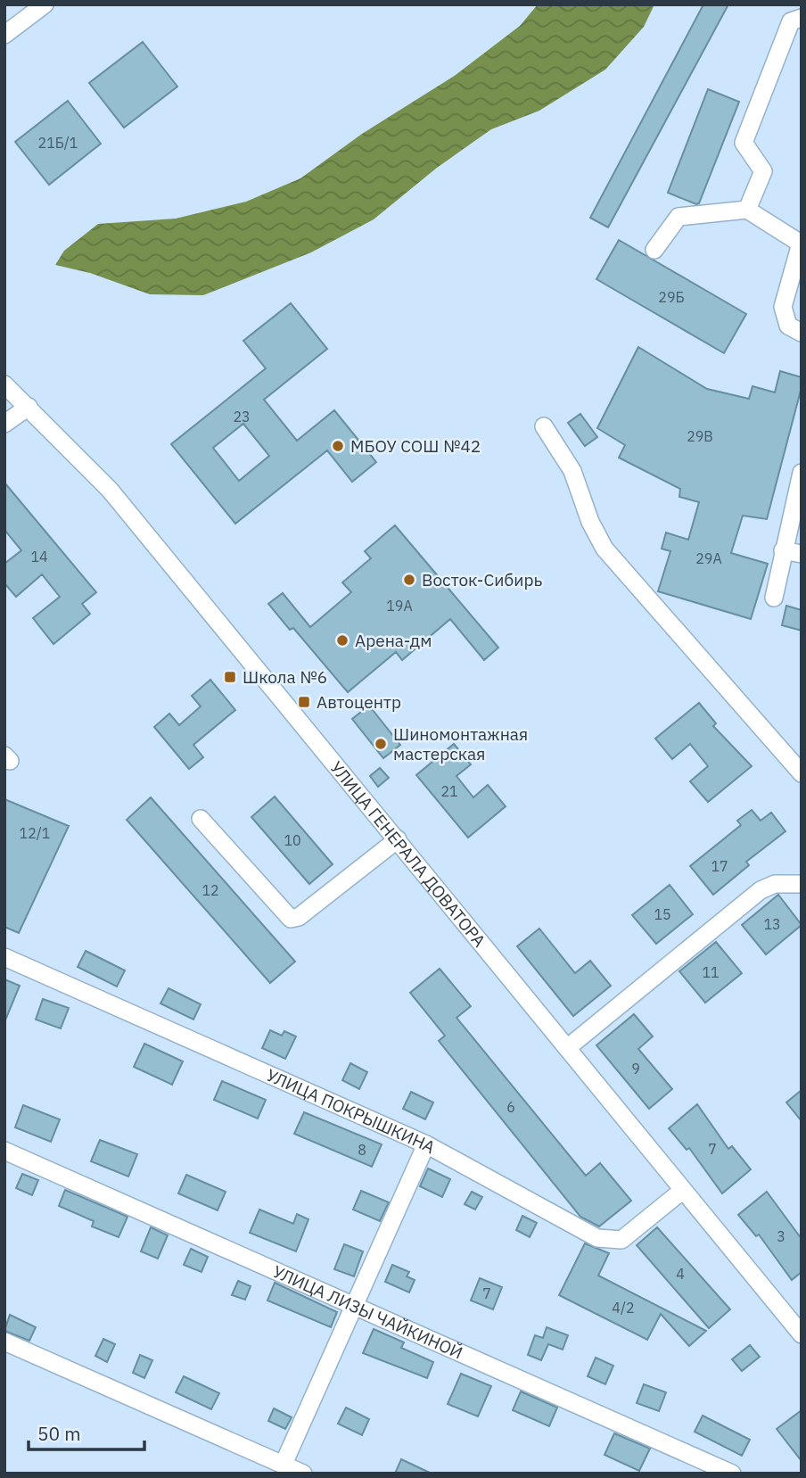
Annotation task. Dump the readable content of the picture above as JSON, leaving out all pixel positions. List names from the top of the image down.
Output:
{
  "streets": {
    "street": ["УЛИЦА ГЕНЕРАЛА ДОВАТОРА", "УЛИЦА ПОКРЫШКИНА", "УЛИЦА ЛИЗЫ ЧАЙКИНОЙ"]
  },
  "crossings": [
    ["УЛИЦА ГЕНЕРАЛА ДОВАТОРА", "УЛИЦА ПОКРЫШКИНА"]
  ],
  "places": {
    "other": [
      "МБОУ СОШ №42",
      "Восток-Сибирь",
      "Арена-дм",
      "Шиномонтажная мастерская"
    ],
    "transit": ["Школа №6", "Автоцентр"]
  },
  "house_numbers": [
    "21Б/1",
    "29Б",
    "23",
    "29В",
    "14",
    "29А",
    "19А",
    "21",
    "12/1",
    "10",
    "17",
    "12",
    "15",
    "13",
    "11",
    "9",
    "6",
    "7",
    "8",
    "3",
    "4",
    "7",
    "4/2"
  ],
  "scale_bar": "50 m"
}
